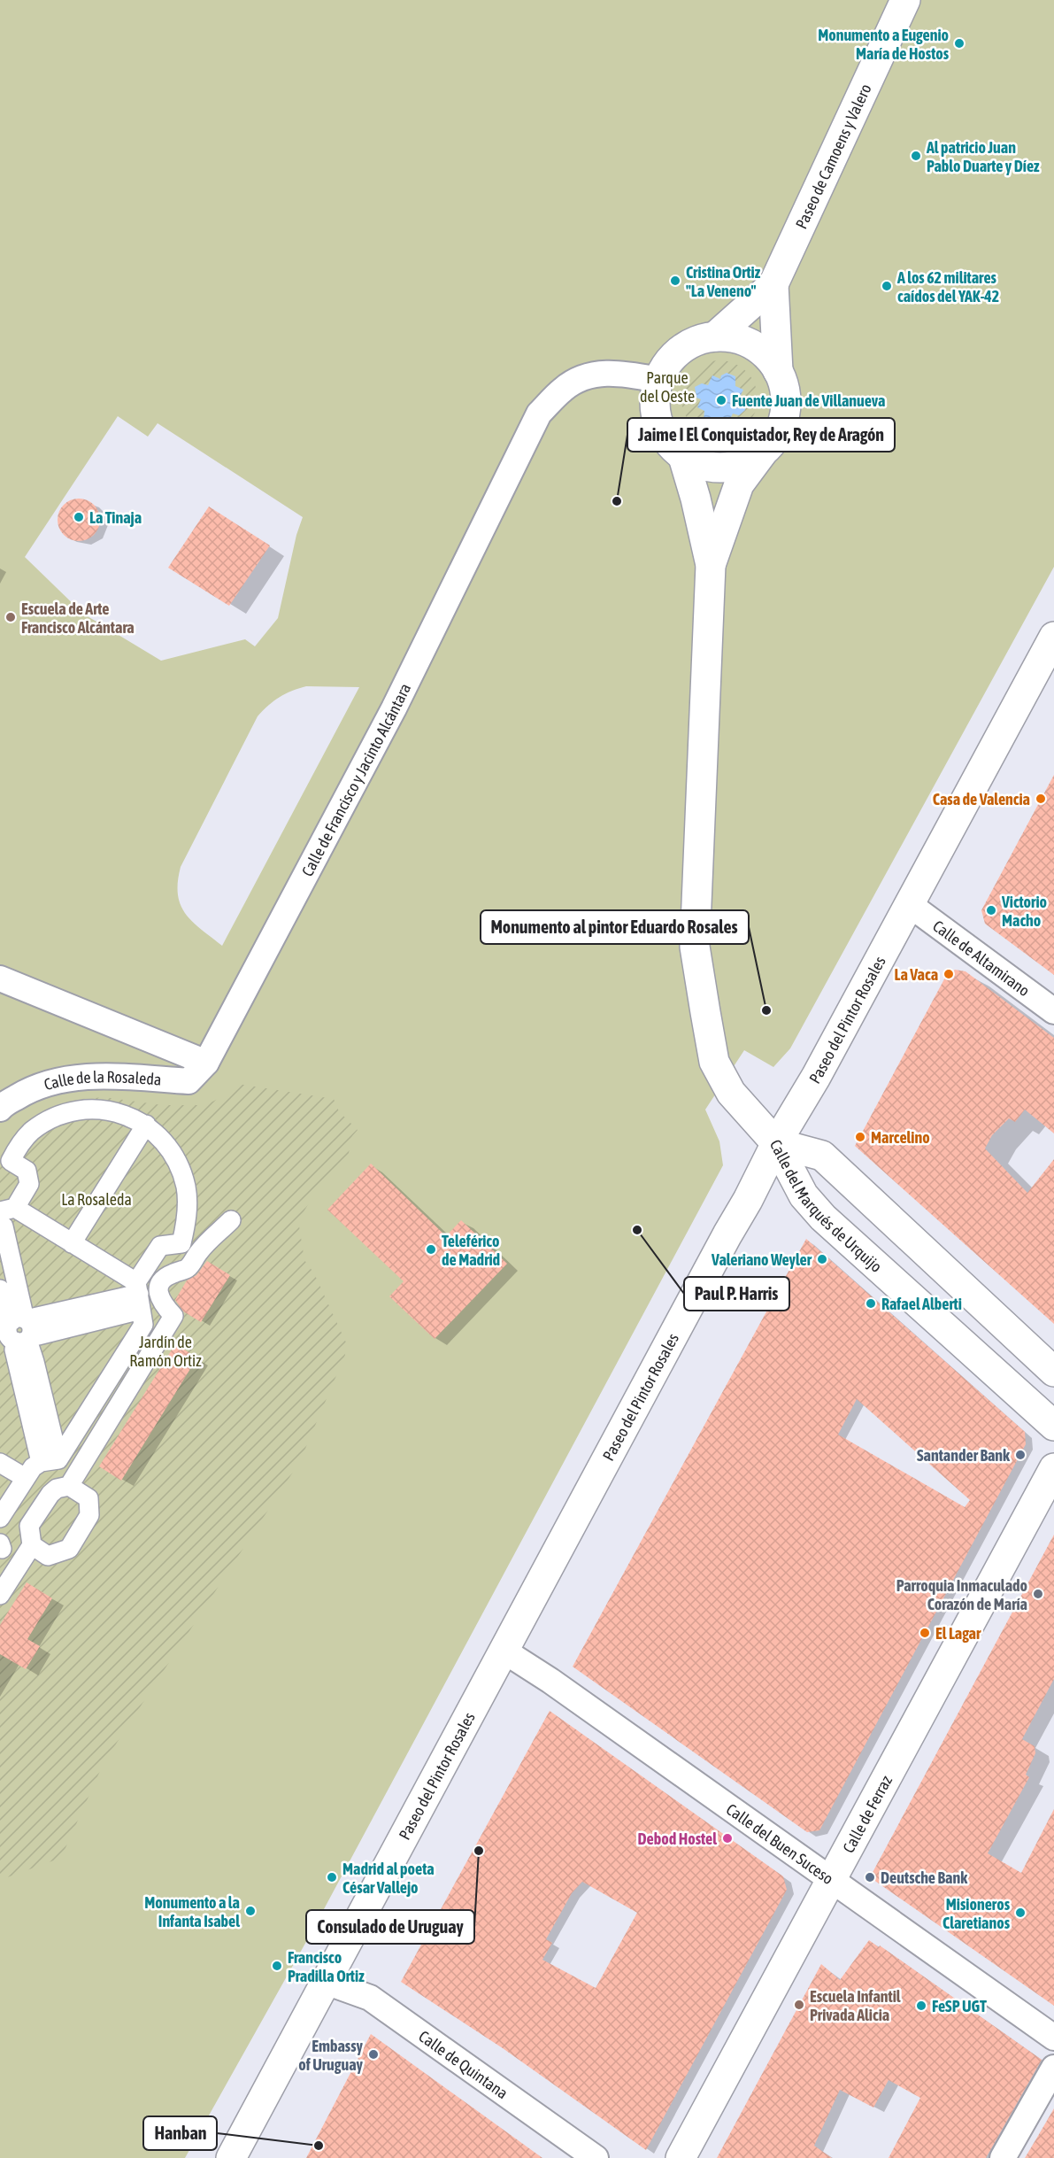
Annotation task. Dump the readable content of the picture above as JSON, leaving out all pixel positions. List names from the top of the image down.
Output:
{
  "streets": {
    "main road": [
      "Paseo de Camoens y Valero",
      "Paseo del Pintor Rosales",
      "Calle del Marqués de Urquijo",
      "Calle de Ferraz"
    ],
    "street": [
      "Calle de Francisco y Jacinto Alcántara",
      "Calle de Altamirano",
      "Calle de la Rosaleda",
      "Calle del Buen Suceso",
      "Calle de Quintana"
    ]
  },
  "crossings": [
    ["Calle de Francisco y Jacinto Alcántara", "Calle de la Rosaleda"],
    ["Calle de Altamirano", "Paseo del Pintor Rosales"],
    ["Paseo del Pintor Rosales", "Calle del Marqués de Urquijo"],
    ["Paseo del Pintor Rosales", "Calle del Buen Suceso"],
    ["Paseo del Pintor Rosales", "Calle de Quintana"],
    ["Calle de Ferraz", "Calle del Buen Suceso"]
  ],
  "parks": ["Parque del Oeste", "La Rosaleda", "Jardín de Ramón Ortiz"],
  "places": [
    "Monumento a Eugenio María de Hostos",
    "Al patricio Juan Pablo Duarte y Díez",
    "Cristina Ortiz \"La Veneno\"",
    "A los 62 militares caídos del YAK-42",
    "Fuente Juan de Villanueva",
    "Jaime I El Conquistador, Rey de Aragón",
    "La Tinaja",
    "Escuela de Arte Francisco Alcántara",
    "Casa de Valencia",
    "Victorio Macho",
    "La Vaca",
    "Monumento al pintor Eduardo Rosales",
    "Marcelino",
    "Paul P. Harris",
    "Teleférico de Madrid",
    "Valeriano Weyler",
    "Rafael Alberti",
    "Santander Bank",
    "Parroquia Inmaculado Corazón de María",
    "El Lagar",
    "Debod Hostel",
    "Consulado de Uruguay",
    "Madrid al poeta César Vallejo",
    "Deutsche Bank",
    "Monumento a la Infanta Isabel",
    "Misioneros Claretianos",
    "Francisco Pradilla Ortiz",
    "Escuela Infantil Privada Alicia",
    "FeSP UGT",
    "Embassy of Uruguay",
    "Hanban"
  ]
}
